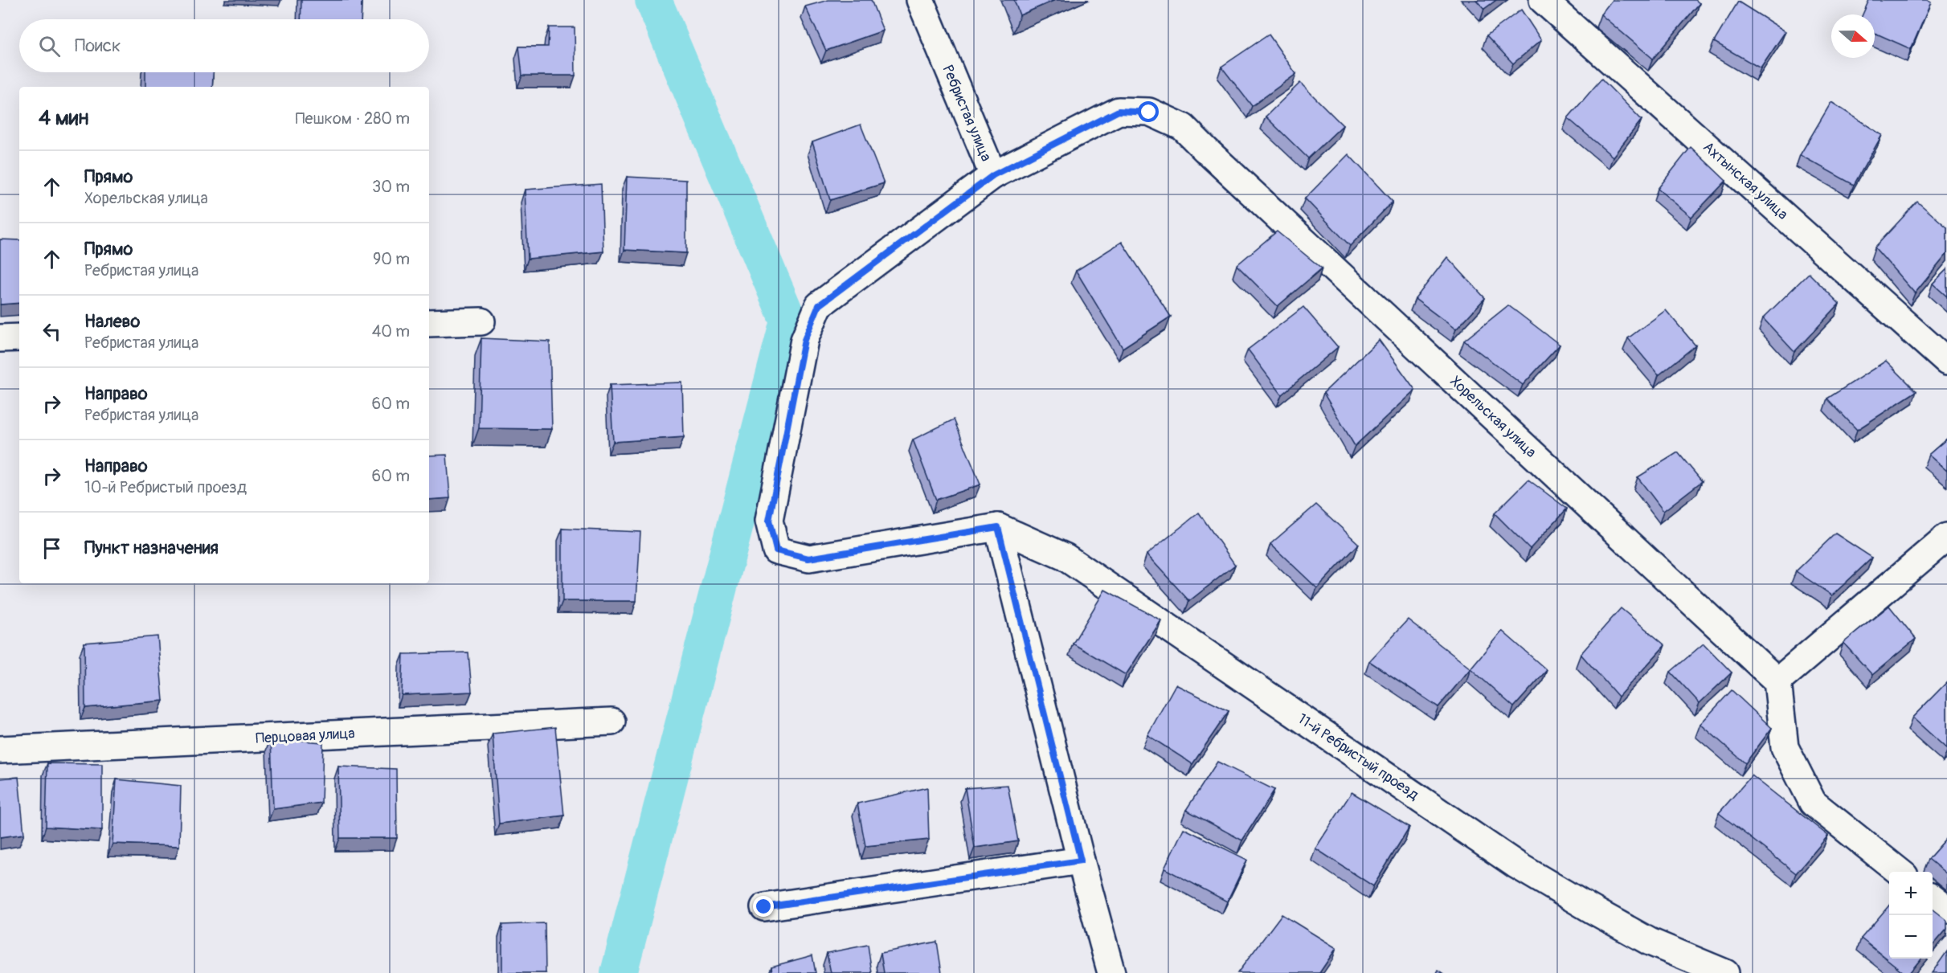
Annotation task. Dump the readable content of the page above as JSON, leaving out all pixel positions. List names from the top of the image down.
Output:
{
  "streets": {
    "street": [
      "Ребристая улица",
      "Ахтынская улица",
      "Хорельская улица",
      "Перцовая улица",
      "11-й Ребристый проезд"
    ]
  },
  "crossings": [
    ["Ребристая улица", "Хорельская улица"],
    ["Ребристая улица", "11-й Ребристый проезд"]
  ],
  "north": "right",
  "page": {
    "search": "Поиск",
    "heading": ["4 мин", "Пешком · 280 m"],
    "list": [
      ["Прямо", "Хорельская улица", "30 m"],
      ["Прямо", "Ребристая улица", "90 m"],
      ["Налево", "Ребристая улица", "40 m"],
      ["Направо", "Ребристая улица", "60 m"],
      ["Направо", "10-й Ребристый проезд", "60 m"],
      "Пункт назначения"
    ],
    "map_buttons": ["+", "−"]
  }
}
